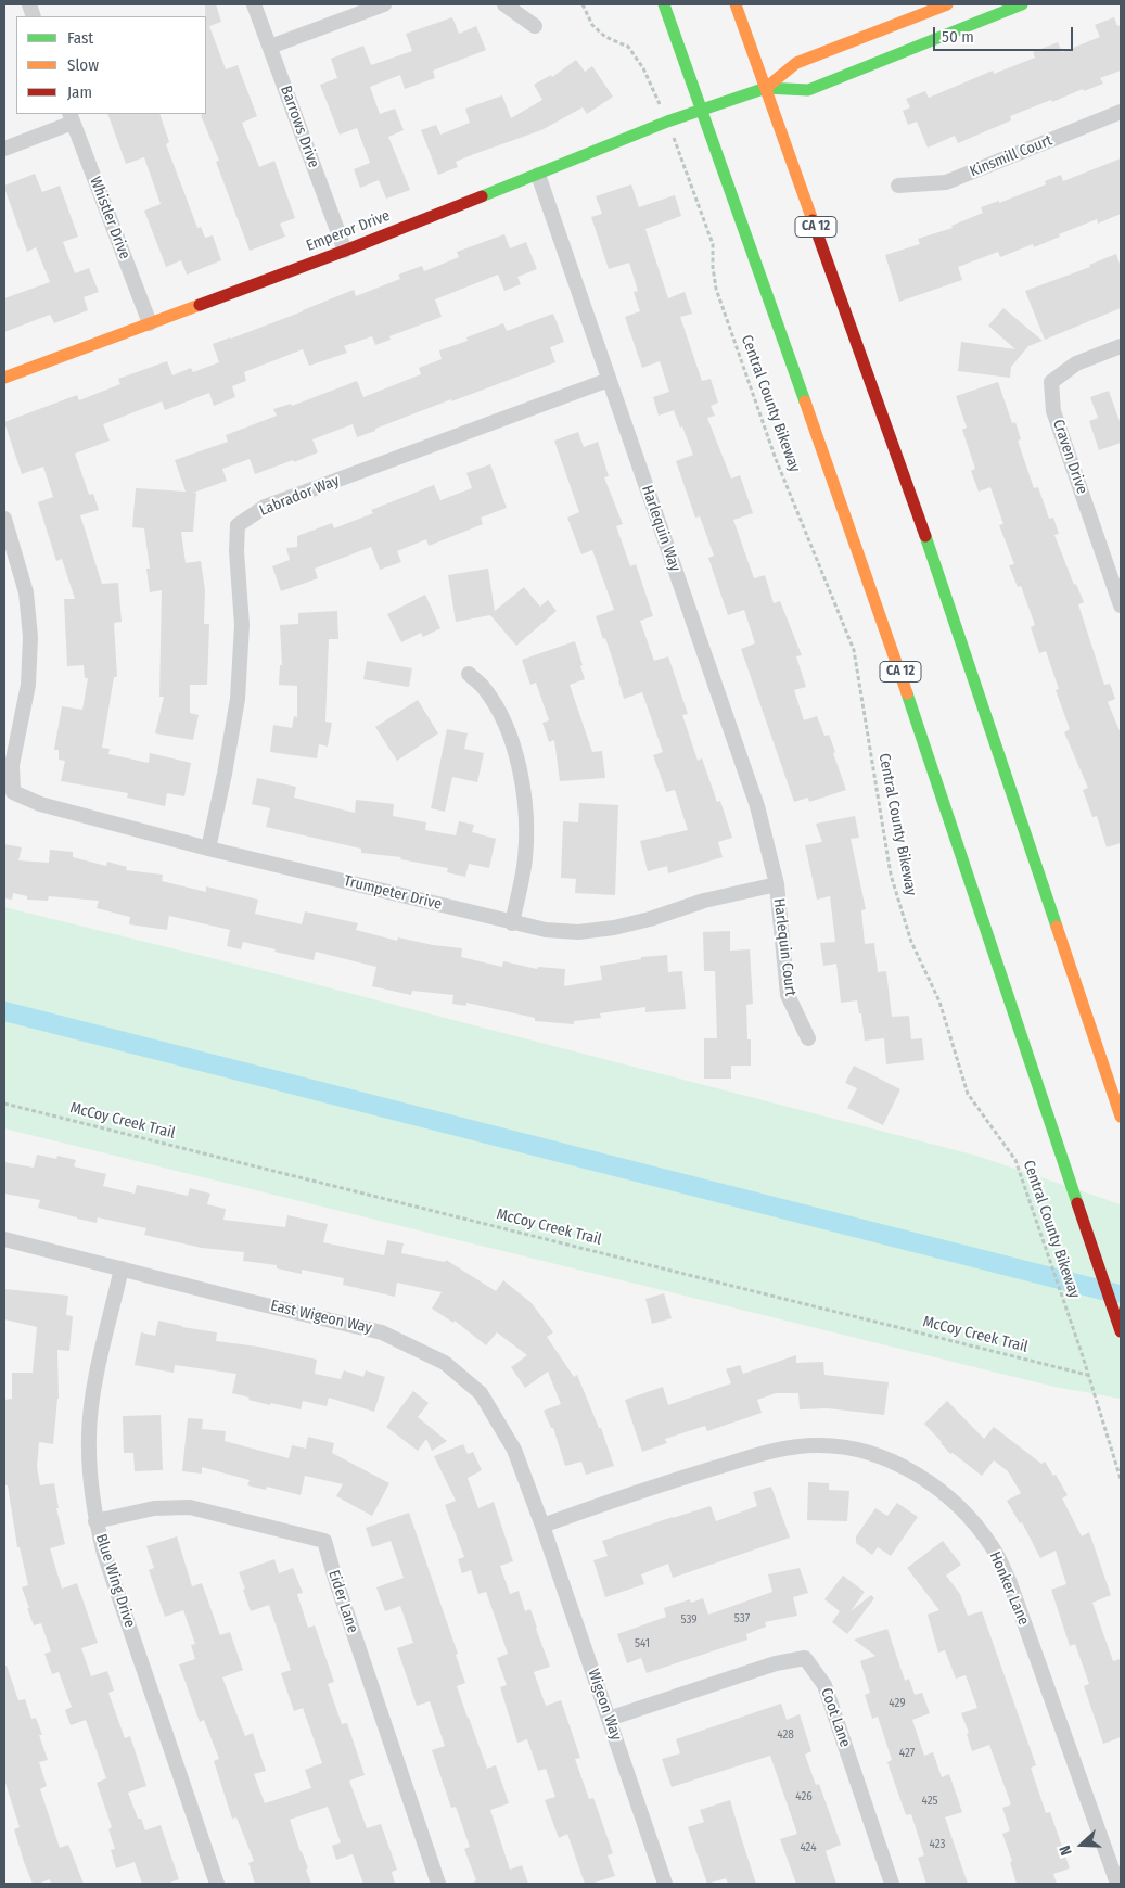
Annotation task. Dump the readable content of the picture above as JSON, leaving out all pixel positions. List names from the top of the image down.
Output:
{
  "streets": {
    "main road": ["CA 12", "Emperor Drive"],
    "street": [
      "Barrows Drive",
      "Kinsmill Court",
      "Whistler Drive",
      "Craven Drive",
      "Labrador Way",
      "Harlequin Way",
      "Trumpeter Drive",
      "Harlequin Court",
      "East Wigeon Way",
      "Blue Wing Drive",
      "Honker Lane",
      "Eider Lane",
      "Wigeon Way",
      "Coot Lane"
    ],
    "path": ["Central County Bikeway", "McCoy Creek Trail"]
  },
  "crossings": [
    ["Barrows Drive", "Emperor Drive"],
    ["Whistler Drive", "Emperor Drive"],
    ["CA 12", "Emperor Drive"],
    ["Emperor Drive", "Harlequin Way"],
    ["Central County Bikeway", "McCoy Creek Trail"],
    ["Labrador Way", "Harlequin Way"],
    ["Labrador Way", "Trumpeter Drive"],
    ["Harlequin Way", "Trumpeter Drive"],
    ["Harlequin Way", "Harlequin Court"],
    ["Trumpeter Drive", "Harlequin Court"],
    ["East Wigeon Way", "Blue Wing Drive"],
    ["East Wigeon Way", "Honker Lane"],
    ["East Wigeon Way", "Wigeon Way"],
    ["Blue Wing Drive", "Eider Lane"],
    ["Honker Lane", "Wigeon Way"],
    ["Wigeon Way", "Coot Lane"]
  ],
  "house_numbers": [
    "537",
    "539",
    "541",
    "429",
    "428",
    "427",
    "426",
    "425",
    "423",
    "424"
  ],
  "legend": ["Fast", "Slow", "Jam"],
  "scale_bar": "50 m",
  "north": "left"
}
